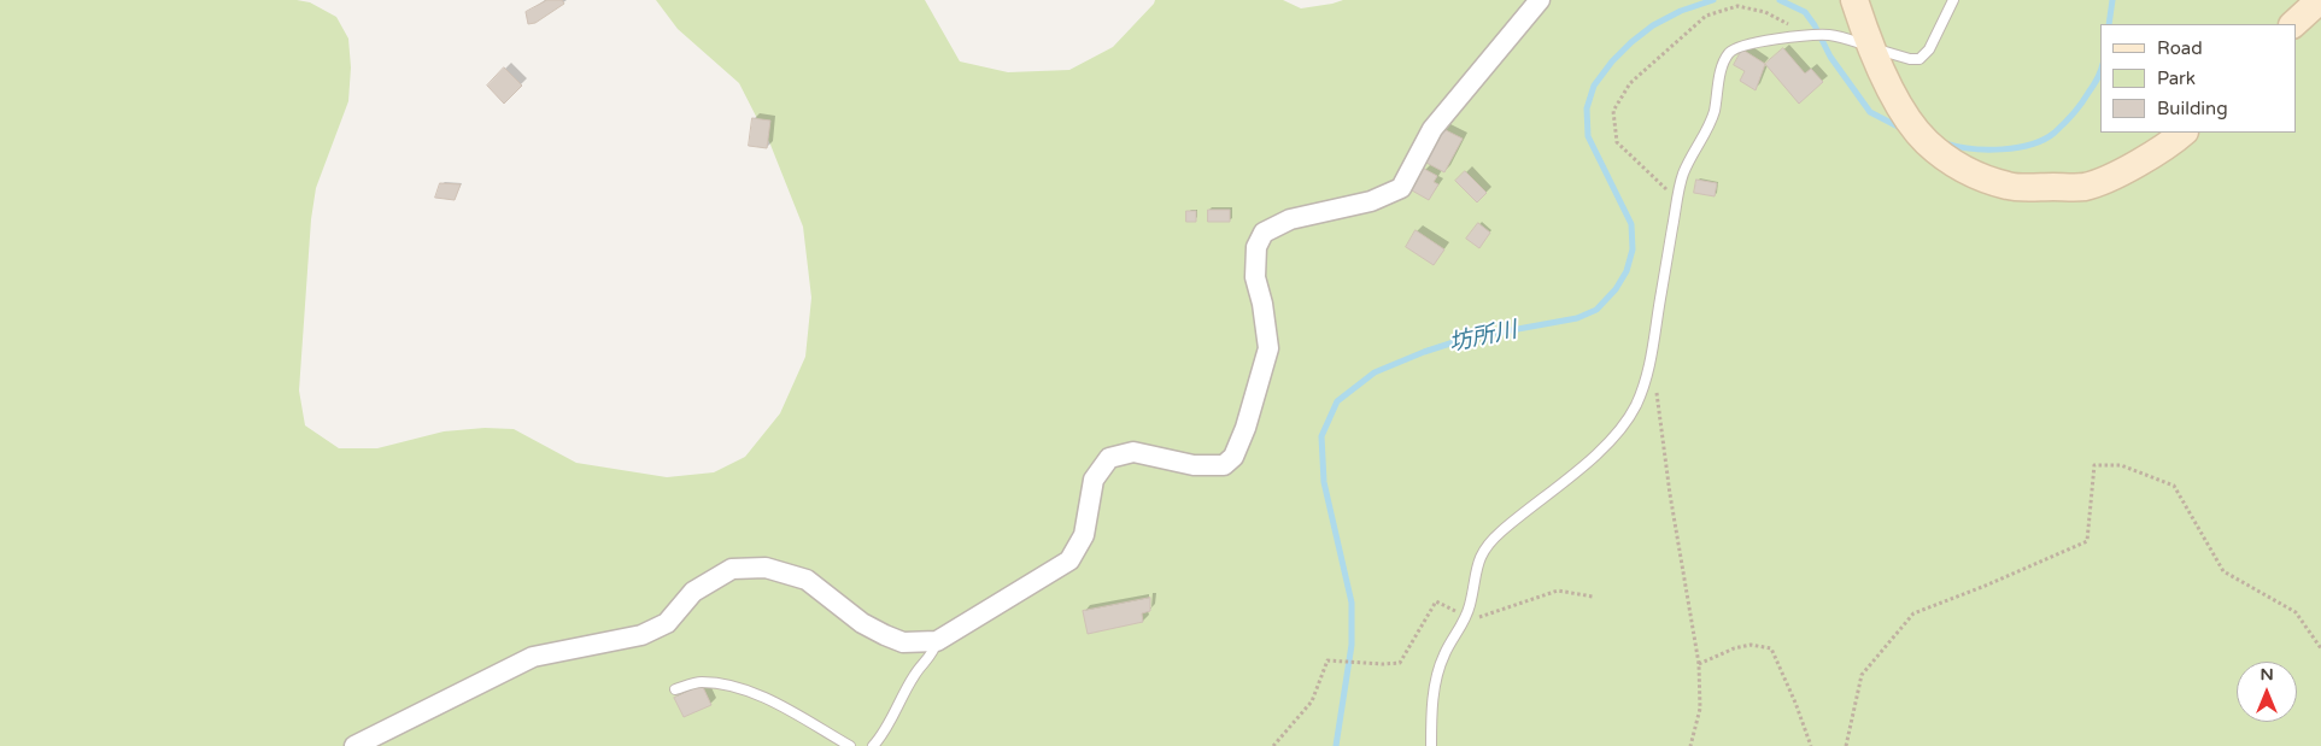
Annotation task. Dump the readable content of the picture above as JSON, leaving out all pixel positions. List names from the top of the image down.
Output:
{
  "water": ["坊所川"],
  "legend": ["Road", "Park", "Building"],
  "north": "top"
}
